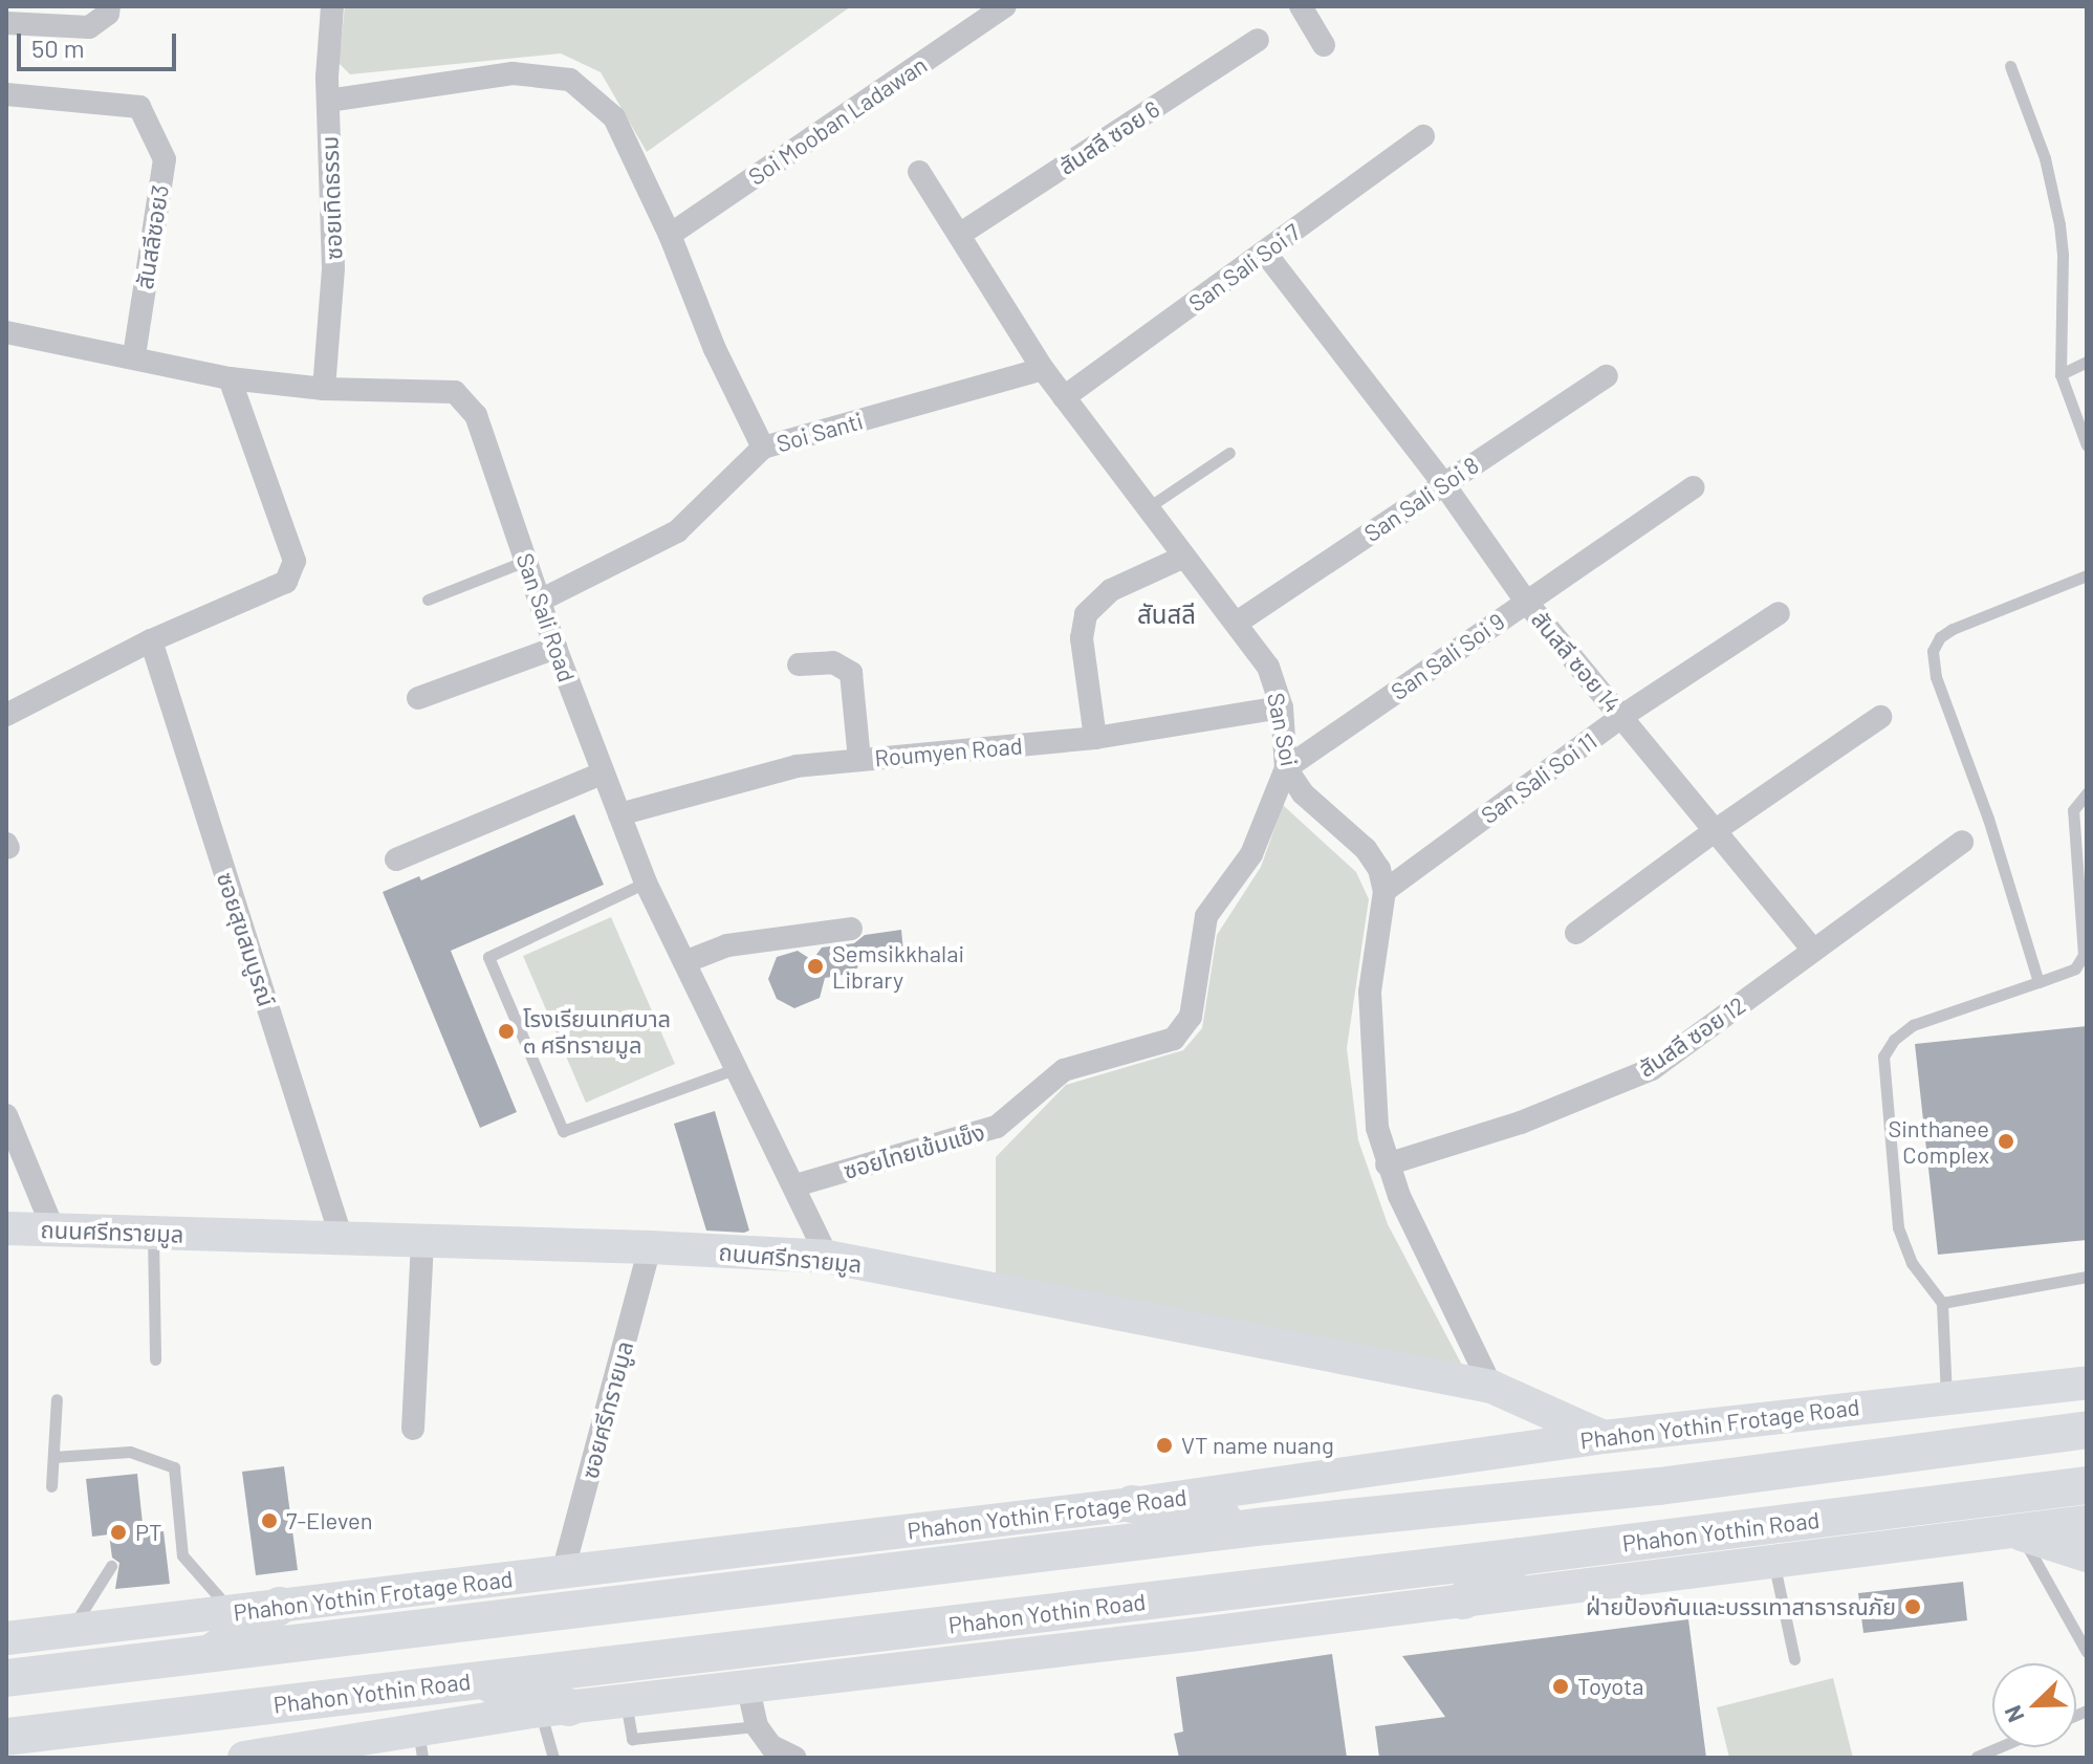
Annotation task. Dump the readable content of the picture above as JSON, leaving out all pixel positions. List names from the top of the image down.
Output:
{
  "streets": {
    "main road": ["ถนนศรีทรายมูล", "Phahon Yothin Frotage Road", "Phahon Yothin Road"],
    "street": [
      "Soi Mooban Ladawan",
      "สันสลี ซอย 6",
      "ซอยเทิดธรรม",
      "สันสลีซอย3",
      "San Sali Soi 7",
      "Soi Santi",
      "San Sali Soi 8",
      "San Sali Road",
      "San Sali Soi 9",
      "สันสลี ซอย 14",
      "San Soi",
      "Roumyen Road",
      "San Sali Soi 11",
      "ซอยสุขสมบูรณ์",
      "สันสลี ซอย 12",
      "ซอยไทยเข้มแข็ง",
      "ซอยศรีทรายมูล"
    ]
  },
  "crossings": [
    ["สันสลี ซอย 6", "San Soi"],
    ["ซอยเทิดธรรม", "San Sali Road"],
    ["สันสลีซอย3", "San Sali Road"],
    ["San Sali Soi 7", "สันสลี ซอย 14"],
    ["San Sali Soi 7", "San Soi"],
    ["Soi Santi", "San Sali Road"],
    ["Soi Santi", "San Soi"],
    ["San Sali Soi 8", "สันสลี ซอย 14"],
    ["San Sali Soi 8", "San Soi"],
    ["San Sali Road", "Roumyen Road"],
    ["San Sali Road", "ซอยไทยเข้มแข็ง"],
    ["San Sali Road", "ถนนศรีทรายมูล"],
    ["San Sali Soi 9", "สันสลี ซอย 14"],
    ["San Sali Soi 9", "San Soi"],
    ["San Sali Soi 9", "ซอยไทยเข้มแข็ง"],
    ["สันสลี ซอย 14", "San Sali Soi 11"],
    ["สันสลี ซอย 14", "สันสลี ซอย 12"],
    ["San Soi", "Roumyen Road"],
    ["San Soi", "San Sali Soi 11"],
    ["San Soi", "ซอยไทยเข้มแข็ง"],
    ["ซอยสุขสมบูรณ์", "ถนนศรีทรายมูล"],
    ["ถนนศรีทรายมูล", "ซอยศรีทรายมูล"],
    ["ถนนศรีทรายมูล", "Phahon Yothin Frotage Road"],
    ["ซอยศรีทรายมูล", "Phahon Yothin Frotage Road"]
  ],
  "districts": ["สันสลี"],
  "places": [
    "Semsikkhalai Library",
    "โรงเรียนเทศบาล ๓ ศรีทรายมูล",
    "Sinthanee Complex",
    "VT name nuang",
    "7-Eleven",
    "PT",
    "ฝ่ายป้องกันและบรรเทาสาธารณภัย",
    "Toyota"
  ],
  "scale_bar": "50 m",
  "north": "bottom left"
}
